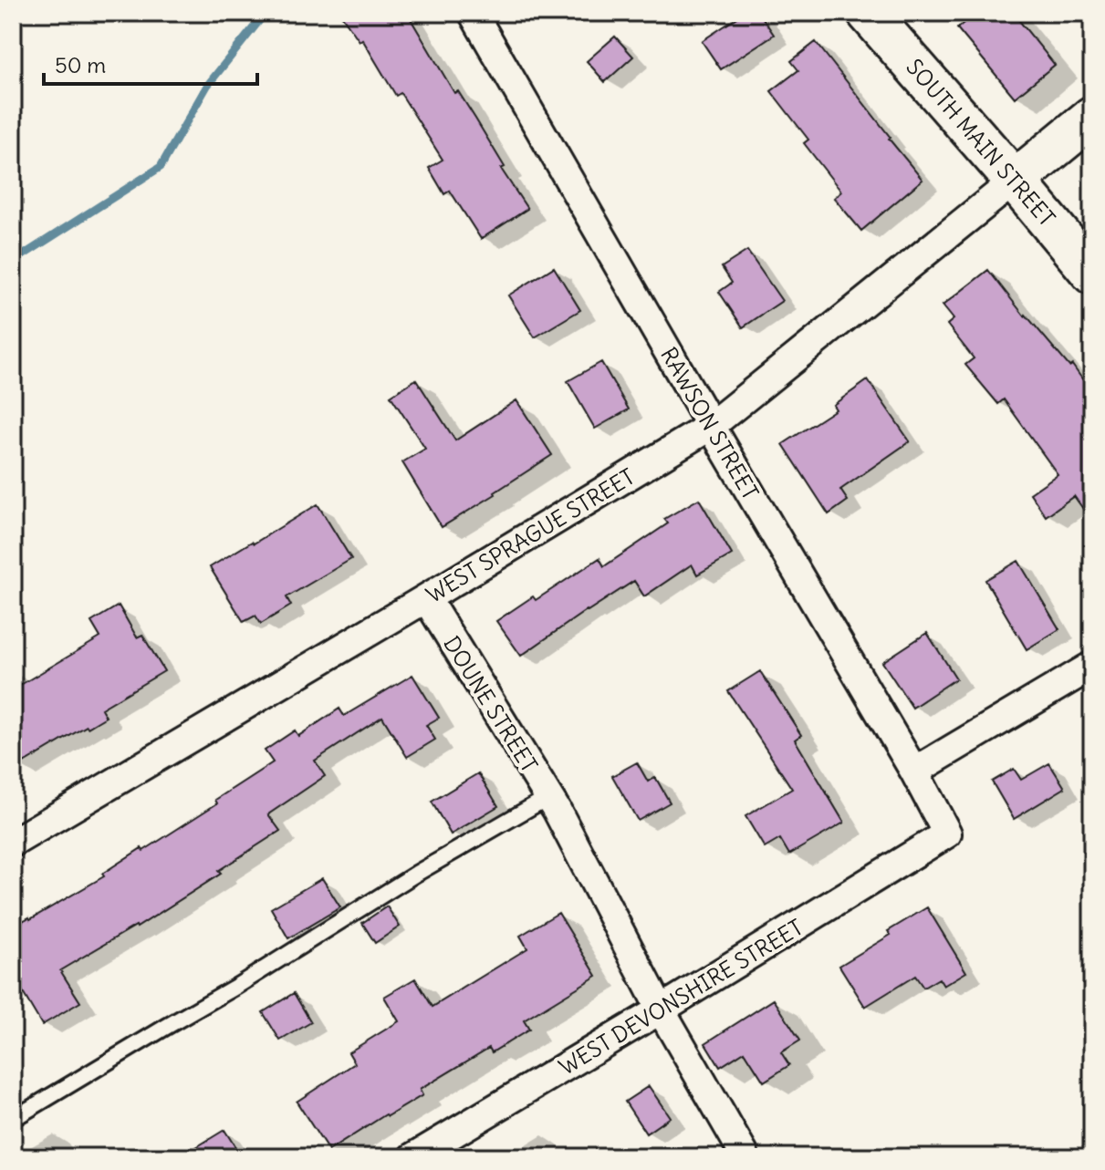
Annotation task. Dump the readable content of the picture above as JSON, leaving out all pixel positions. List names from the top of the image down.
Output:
{
  "streets": {
    "main road": ["SOUTH MAIN STREET"],
    "street": [
      "RAWSON STREET",
      "WEST SPRAGUE STREET",
      "DOUNE STREET",
      "WEST DEVONSHIRE STREET"
    ]
  },
  "crossings": [
    ["SOUTH MAIN STREET", "WEST SPRAGUE STREET"],
    ["RAWSON STREET", "WEST SPRAGUE STREET"],
    ["RAWSON STREET", "WEST DEVONSHIRE STREET"],
    ["WEST SPRAGUE STREET", "DOUNE STREET"],
    ["DOUNE STREET", "WEST DEVONSHIRE STREET"]
  ],
  "scale_bar": "50 m"
}
